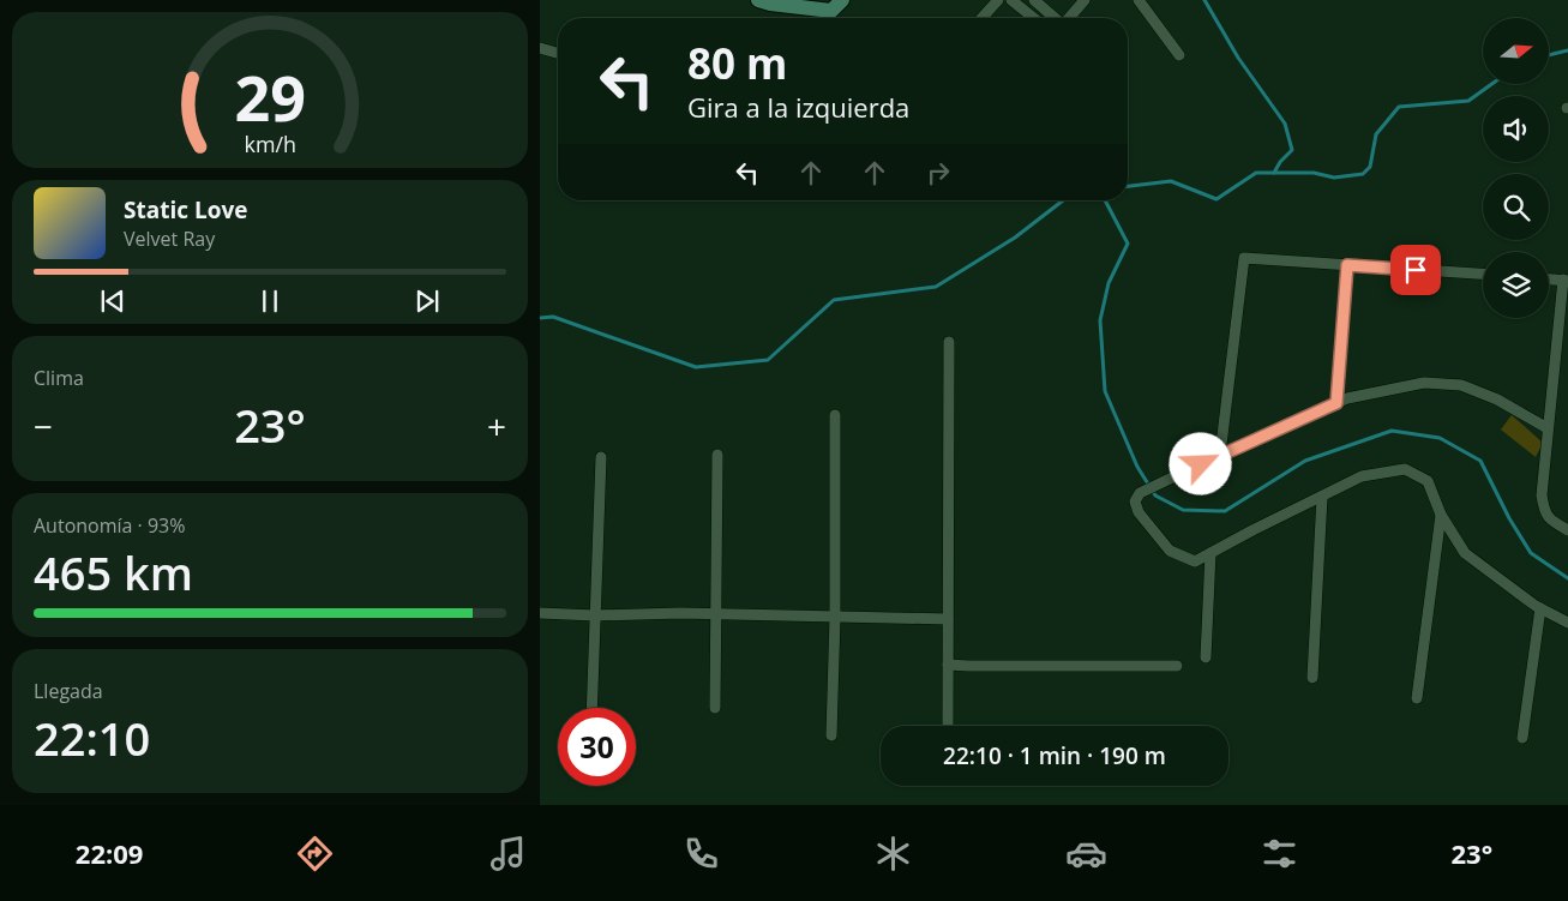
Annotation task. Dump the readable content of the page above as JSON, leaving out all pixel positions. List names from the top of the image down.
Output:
{
  "north": "right",
  "page": {
    "turn": ["80 m", "Gira a la izquierda"],
    "song": ["Static Love", "Velvet Ray"],
    "tile": [
      "Clima",
      ["Autonomía · 93%", "465 km"],
      ["Llegada", "22:10"]
    ],
    "heat": ["−", "23°", "+"],
    "limit": "30",
    "trip": "22:10 · 1 min · 190 m",
    "tabs": ["22:09", "23°"],
    "gauge": ["29", "km/h"]
  }
}
